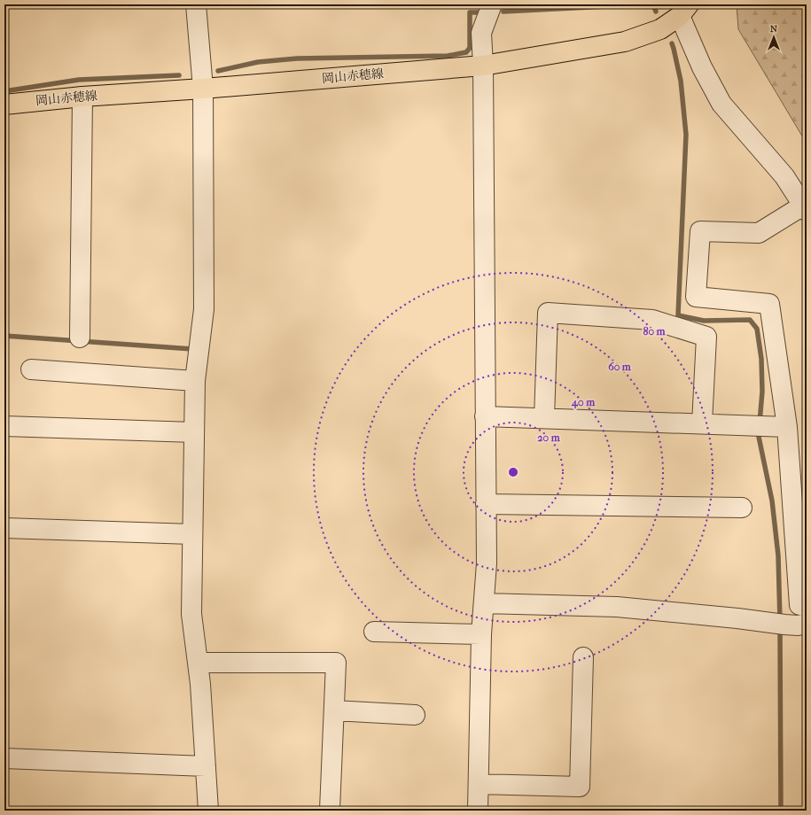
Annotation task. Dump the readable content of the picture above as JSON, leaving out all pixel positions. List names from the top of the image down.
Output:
{
  "streets": {
    "main road": ["岡山赤穂線"]
  },
  "north": "top",
  "rings": [
    "80 m",
    "60 m",
    "40 m",
    "20 m"
  ]
}
